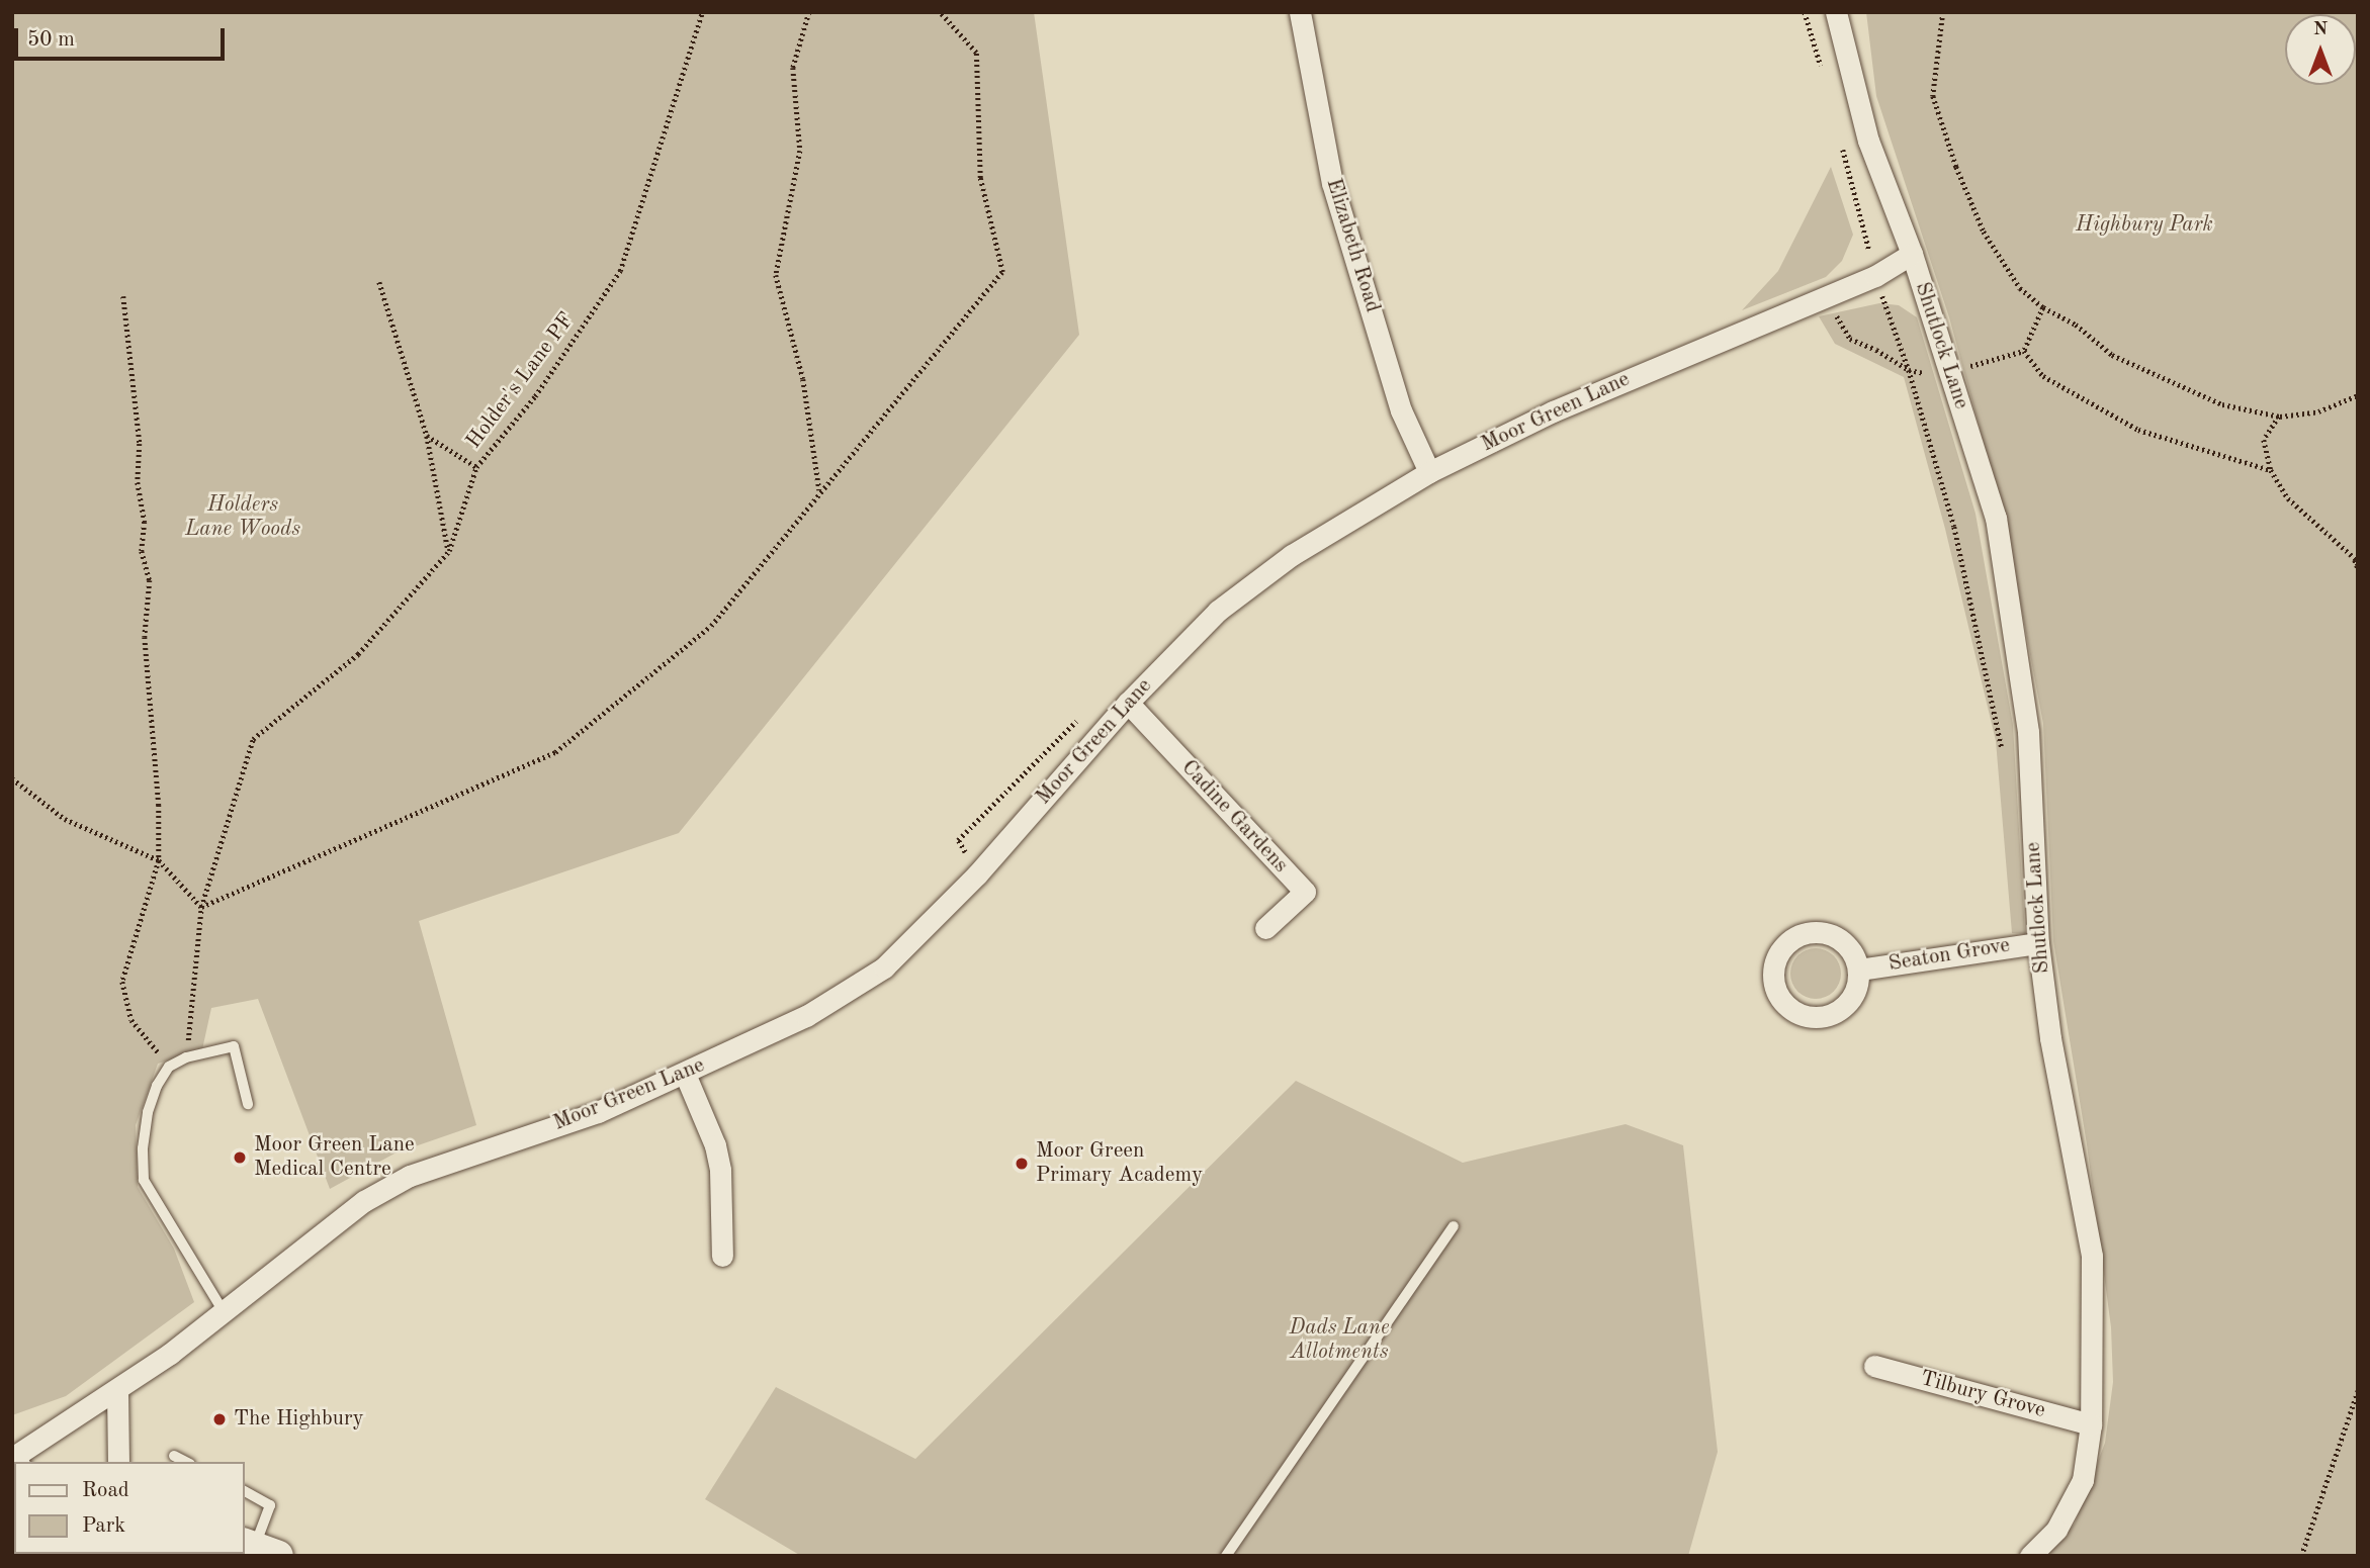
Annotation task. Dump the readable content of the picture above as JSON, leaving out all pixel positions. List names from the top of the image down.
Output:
{
  "streets": {
    "street": [
      "Elizabeth Road",
      "Shutlock Lane",
      "Moor Green Lane",
      "Cadine Gardens",
      "Seaton Grove",
      "Tilbury Grove"
    ],
    "path": ["Holder's Lane PF"]
  },
  "crossings": [
    ["Elizabeth Road", "Moor Green Lane"],
    ["Shutlock Lane", "Moor Green Lane"],
    ["Shutlock Lane", "Seaton Grove"],
    ["Shutlock Lane", "Tilbury Grove"],
    ["Moor Green Lane", "Cadine Gardens"]
  ],
  "parks": ["Highbury Park", "Holders Lane Woods", "Dads Lane Allotments"],
  "places": ["Moor Green Lane Medical Centre", "Moor Green Primary Academy", "The Highbury"],
  "legend": ["Road", "Park"],
  "scale_bar": "50 m",
  "north": "top"
}
